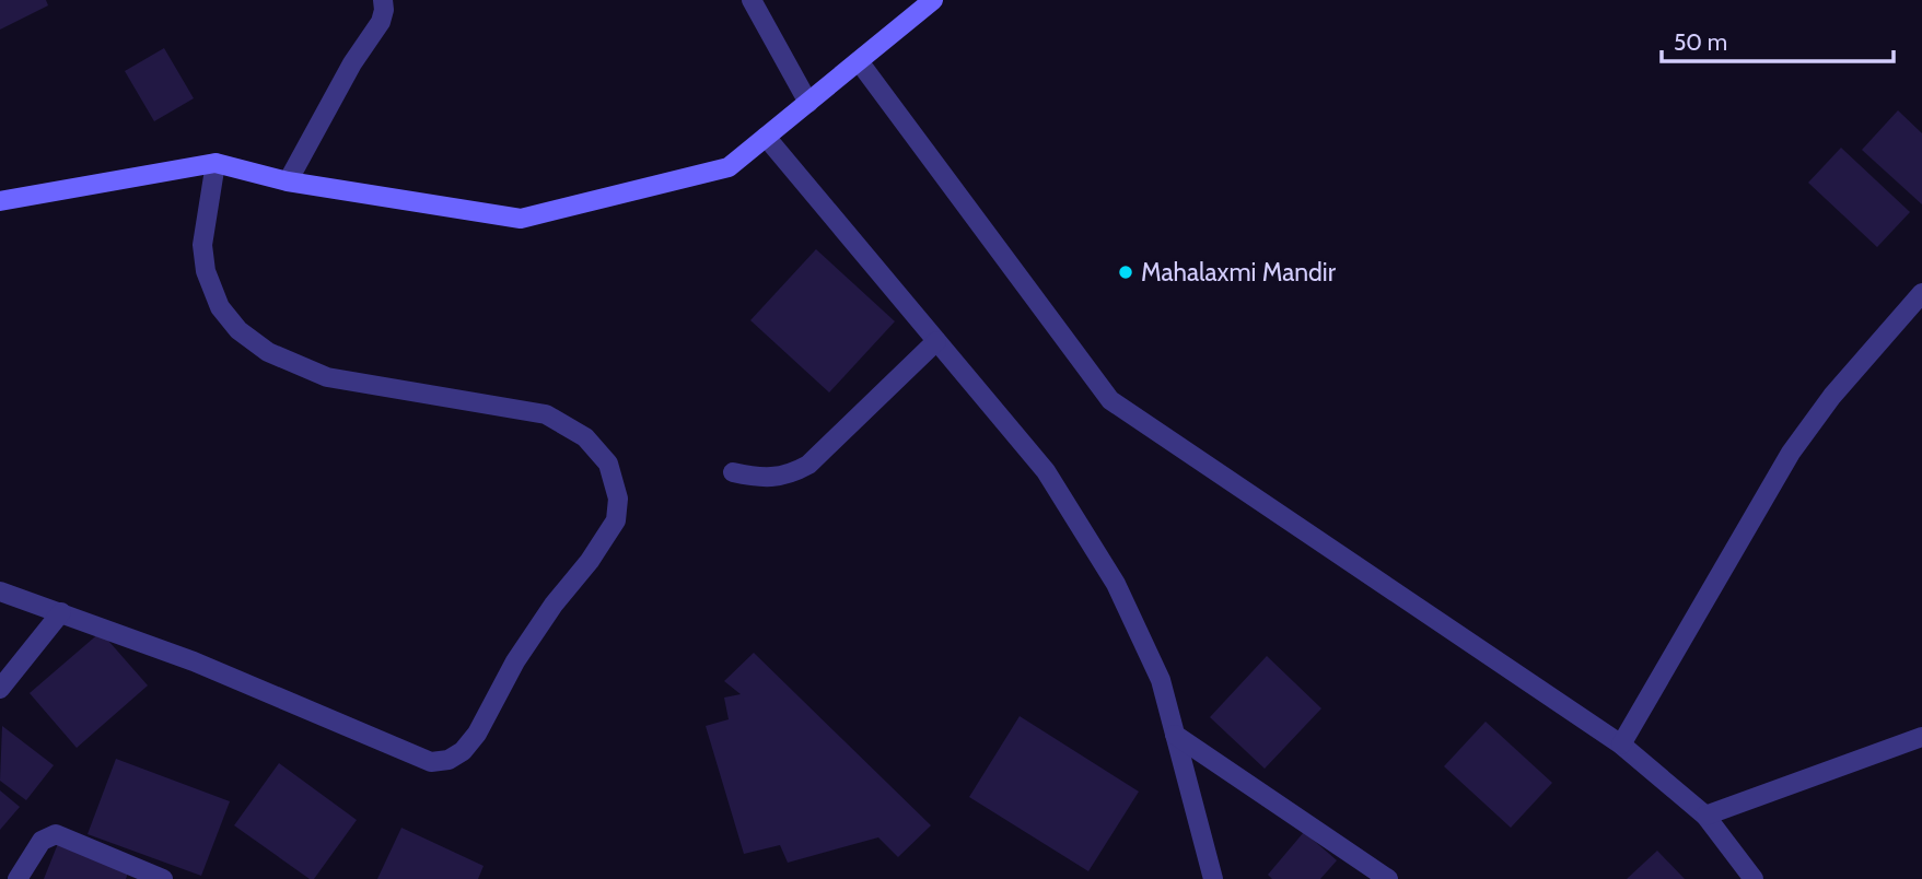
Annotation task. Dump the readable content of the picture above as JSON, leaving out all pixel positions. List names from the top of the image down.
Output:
{
  "places": ["Mahalaxmi Mandir"],
  "scale_bar": "50 m"
}
